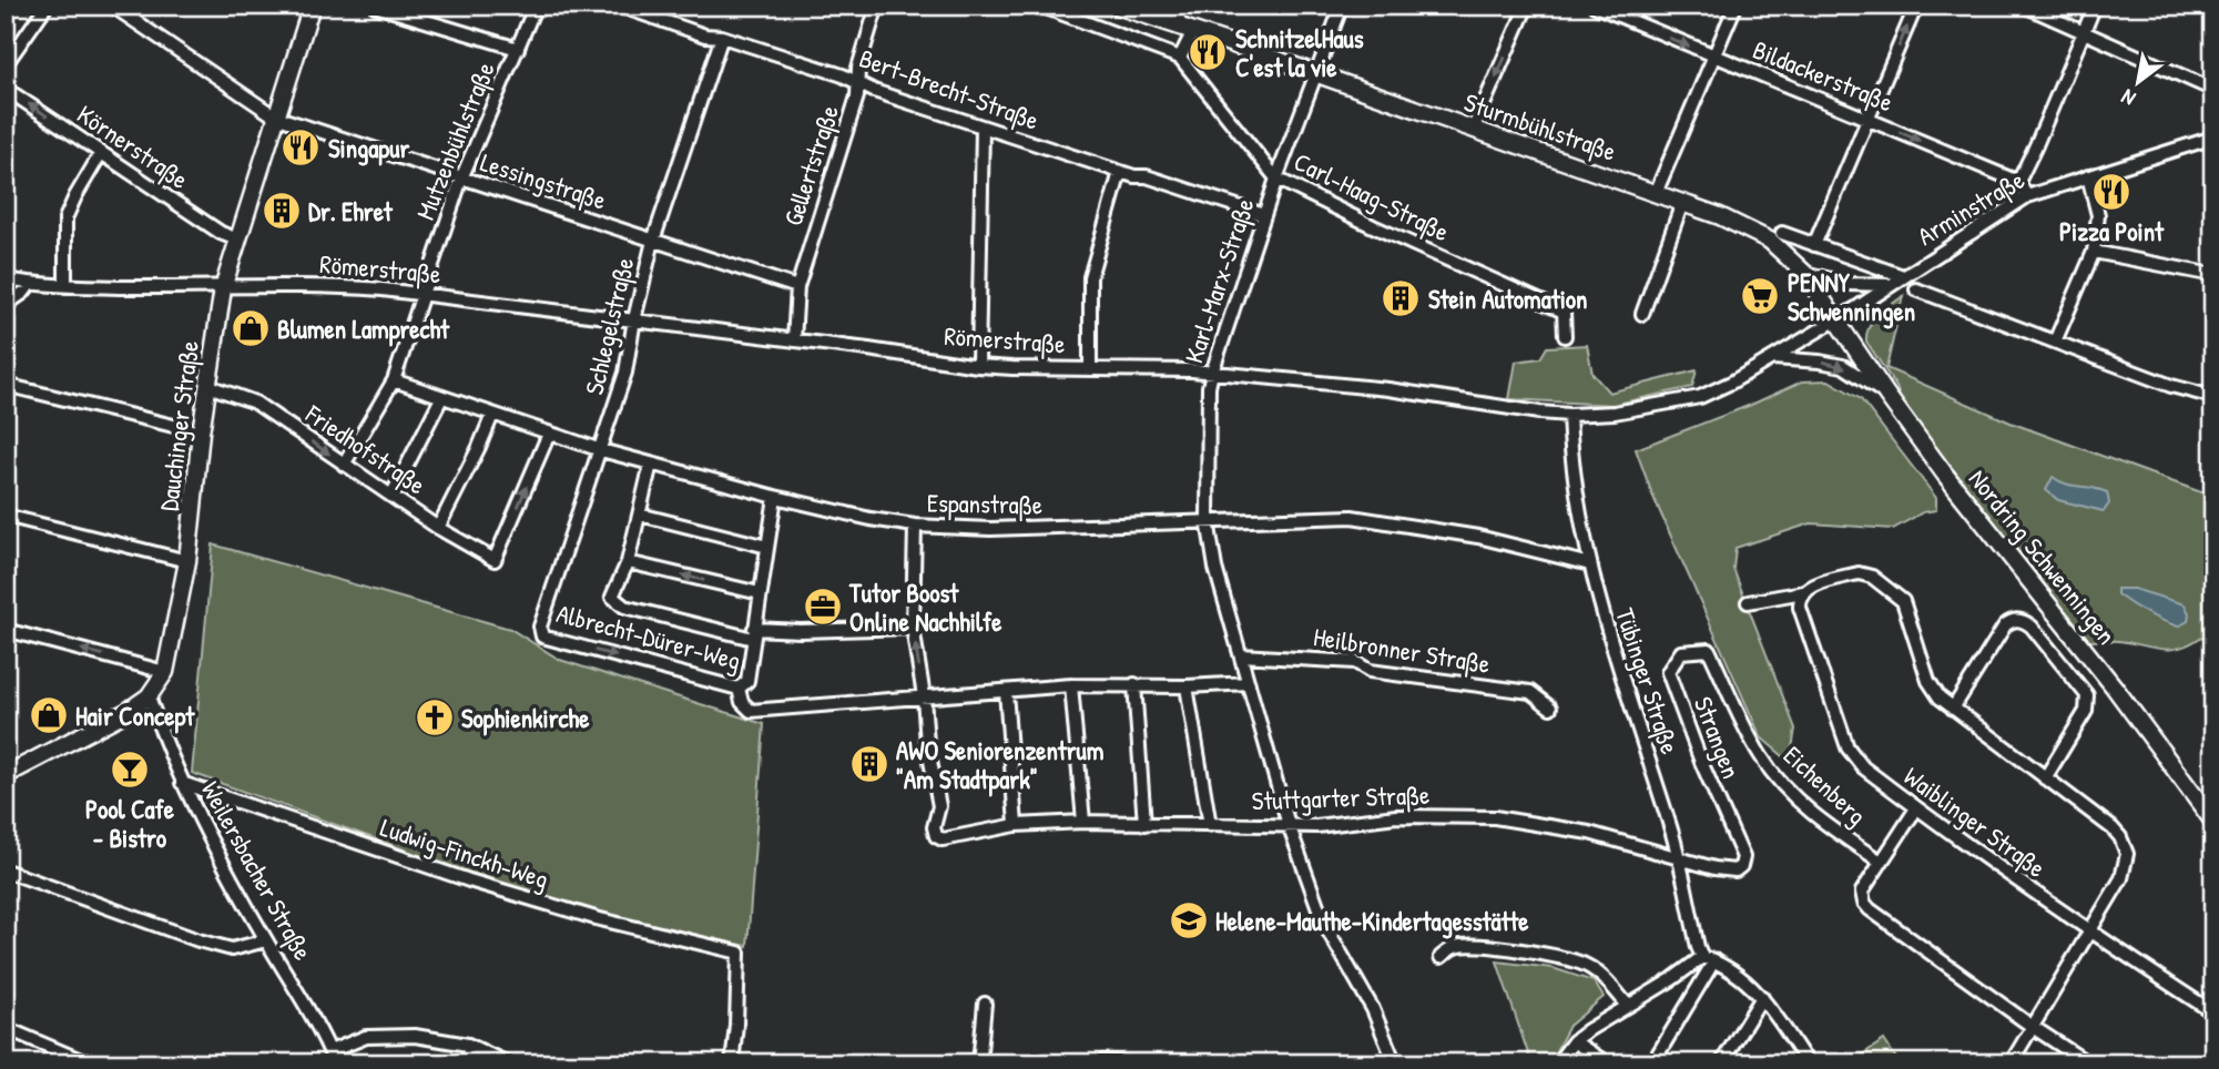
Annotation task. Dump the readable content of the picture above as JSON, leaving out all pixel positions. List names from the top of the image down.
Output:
{
  "streets": {
    "main road": ["Sturmbühlstraße", "Dauchinger Straße", "Nordring Schwenningen"],
    "street": [
      "Bildackerstraße",
      "Bert-Brecht-Straße",
      "Mutzenbühlstraße",
      "Körnerstraße",
      "Gellertstraße",
      "Lessingstraße",
      "Carl-Haag-Straße",
      "Arminstraße",
      "Römerstraße",
      "Karl-Marx-Straße",
      "Schlegelstraße",
      "Friedhofstraße",
      "Espanstraße",
      "Albrecht-Dürer-Weg",
      "Heilbronner Straße",
      "Tübinger Straße",
      "Strangen",
      "Eichenberg",
      "Stuttgarter Straße",
      "Waiblinger Straße",
      "Ludwig-Finckh-Weg",
      "Weilersbacher Straße"
    ]
  },
  "crossings": [
    ["Bert-Brecht-Straße", "Gellertstraße"],
    ["Bert-Brecht-Straße", "Karl-Marx-Straße"],
    ["Bert-Brecht-Straße", "Schlegelstraße"],
    ["Sturmbühlstraße", "Arminstraße"],
    ["Sturmbühlstraße", "Römerstraße"],
    ["Sturmbühlstraße", "Karl-Marx-Straße"],
    ["Sturmbühlstraße", "Nordring Schwenningen"],
    ["Mutzenbühlstraße", "Lessingstraße"],
    ["Mutzenbühlstraße", "Römerstraße"],
    ["Mutzenbühlstraße", "Friedhofstraße"],
    ["Mutzenbühlstraße", "Espanstraße"],
    ["Körnerstraße", "Dauchinger Straße"],
    ["Gellertstraße", "Lessingstraße"],
    ["Gellertstraße", "Römerstraße"],
    ["Lessingstraße", "Schlegelstraße"],
    ["Lessingstraße", "Dauchinger Straße"],
    ["Carl-Haag-Straße", "Karl-Marx-Straße"],
    ["Arminstraße", "Römerstraße"],
    ["Arminstraße", "Nordring Schwenningen"],
    ["Römerstraße", "Karl-Marx-Straße"],
    ["Römerstraße", "Schlegelstraße"],
    ["Römerstraße", "Dauchinger Straße"],
    ["Römerstraße", "Nordring Schwenningen"],
    ["Römerstraße", "Tübinger Straße"],
    ["Karl-Marx-Straße", "Espanstraße"],
    ["Karl-Marx-Straße", "Heilbronner Straße"],
    ["Karl-Marx-Straße", "Stuttgarter Straße"],
    ["Schlegelstraße", "Espanstraße"],
    ["Schlegelstraße", "Albrecht-Dürer-Weg"],
    ["Dauchinger Straße", "Friedhofstraße"],
    ["Dauchinger Straße", "Weilersbacher Straße"],
    ["Friedhofstraße", "Espanstraße"],
    ["Espanstraße", "Albrecht-Dürer-Weg"],
    ["Espanstraße", "Tübinger Straße"],
    ["Tübinger Straße", "Stuttgarter Straße"],
    ["Strangen", "Eichenberg"],
    ["Strangen", "Stuttgarter Straße"],
    ["Ludwig-Finckh-Weg", "Weilersbacher Straße"]
  ],
  "one_way": ["Bildackerstraße", "Körnerstraße"],
  "places": {
    "restaurant": ["SchnitzelHaus C'est la vie", "Singapur", "Pizza Point"],
    "building": ["Dr. Ehret", "Stein Automation", "AWO Seniorenzentrum \"Am Stadtpark\""],
    "supermarket": ["PENNY Schwenningen"],
    "shop": ["Blumen Lamprecht", "Hair Concept"],
    "office": ["Tutor Boost Online Nachhilfe"],
    "church": ["Sophienkirche"],
    "bar": ["Pool Cafe - Bistro"],
    "school or university": ["Helene-Mauthe-Kindertagesstätte"]
  },
  "north": "bottom left"
}
